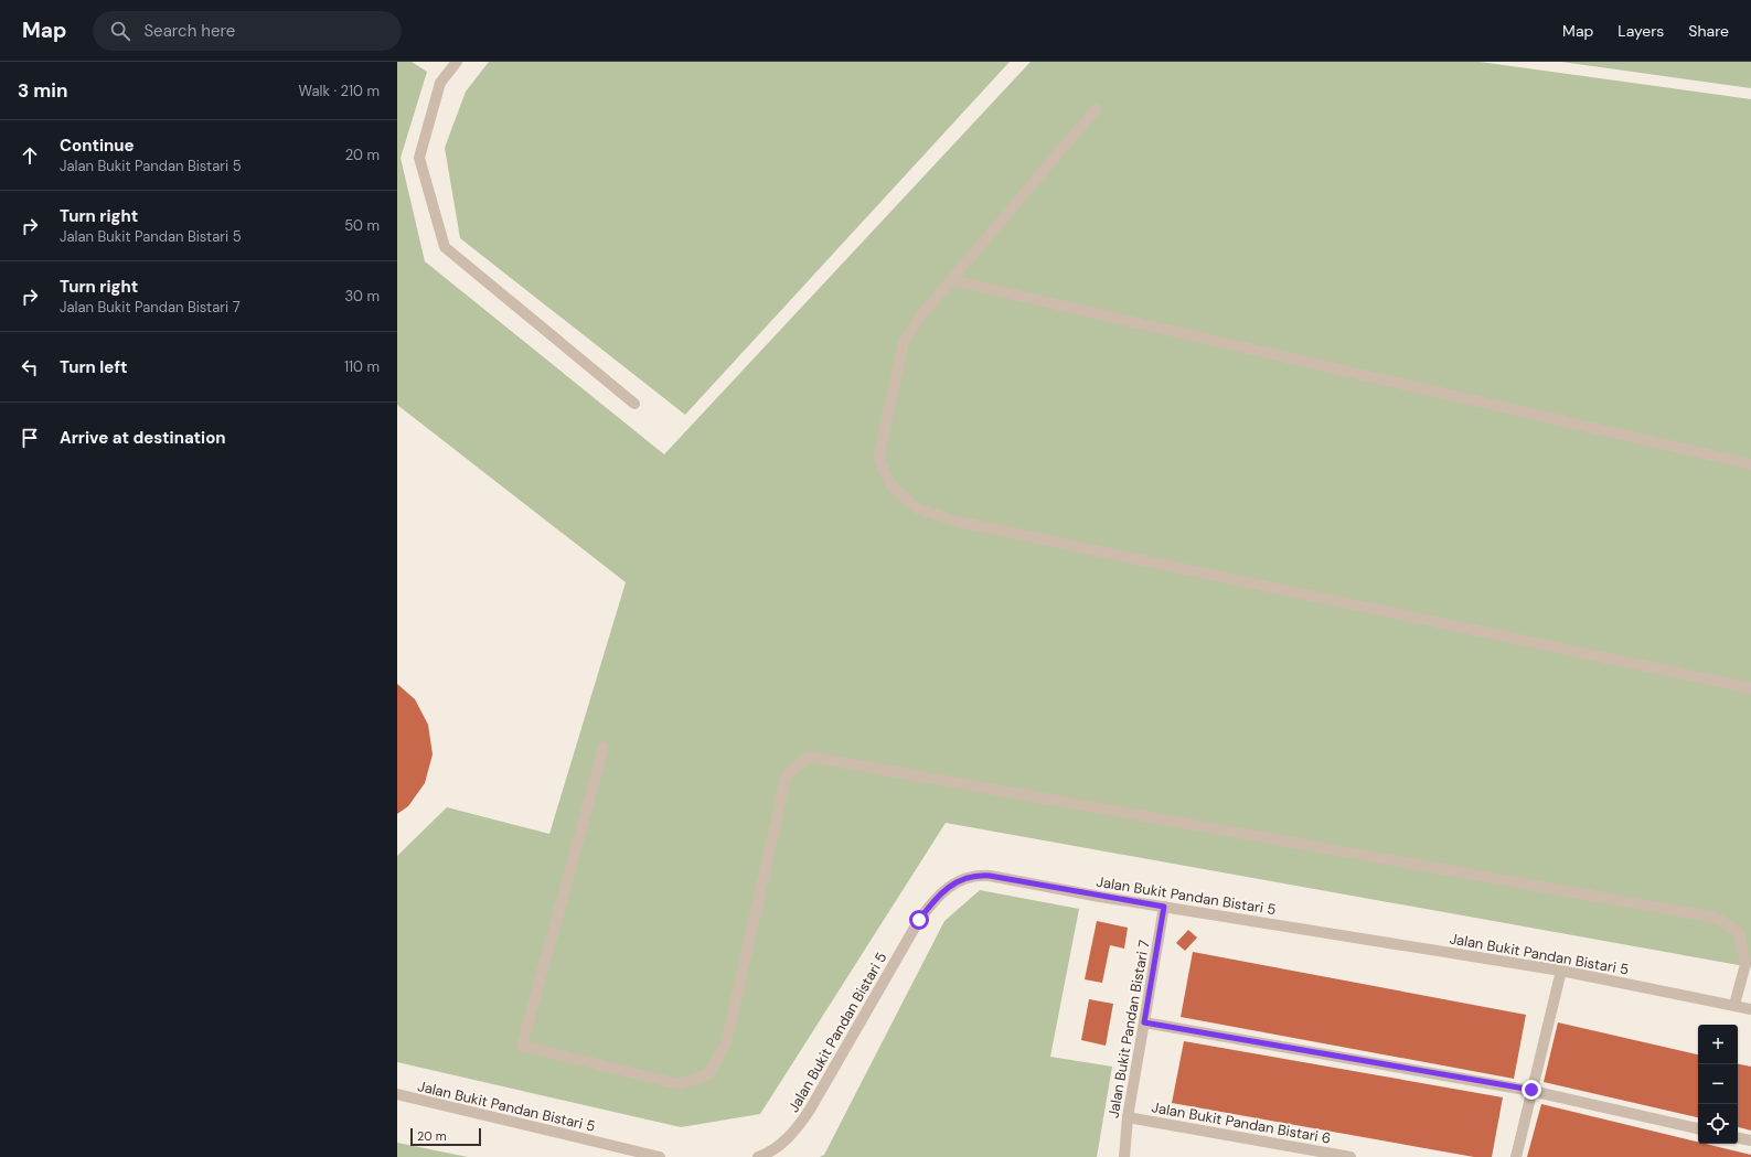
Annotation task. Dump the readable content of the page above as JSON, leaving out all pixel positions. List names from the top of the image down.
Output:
{
  "streets": {
    "street": ["Jalan Bukit Pandan Bistari 5", "Jalan Bukit Pandan Bistari 7", "Jalan Bukit Pandan Bistari 6"]
  },
  "crossings": [
    ["Jalan Bukit Pandan Bistari 5", "Jalan Bukit Pandan Bistari 7"],
    ["Jalan Bukit Pandan Bistari 7", "Jalan Bukit Pandan Bistari 6"]
  ],
  "scale_bar": "20 m",
  "page": {
    "header": "Map",
    "search": "Search here",
    "nav": ["Map", "Layers", "Share"],
    "heading": ["3 min", "Walk · 210 m"],
    "list": [
      ["Continue", "Jalan Bukit Pandan Bistari 5", "20 m"],
      ["Turn right", "Jalan Bukit Pandan Bistari 5", "50 m"],
      ["Turn right", "Jalan Bukit Pandan Bistari 7", "30 m"],
      ["Turn left", "110 m"],
      "Arrive at destination"
    ],
    "map_buttons": ["+", "−"],
    "scale": "20 m"
  }
}
